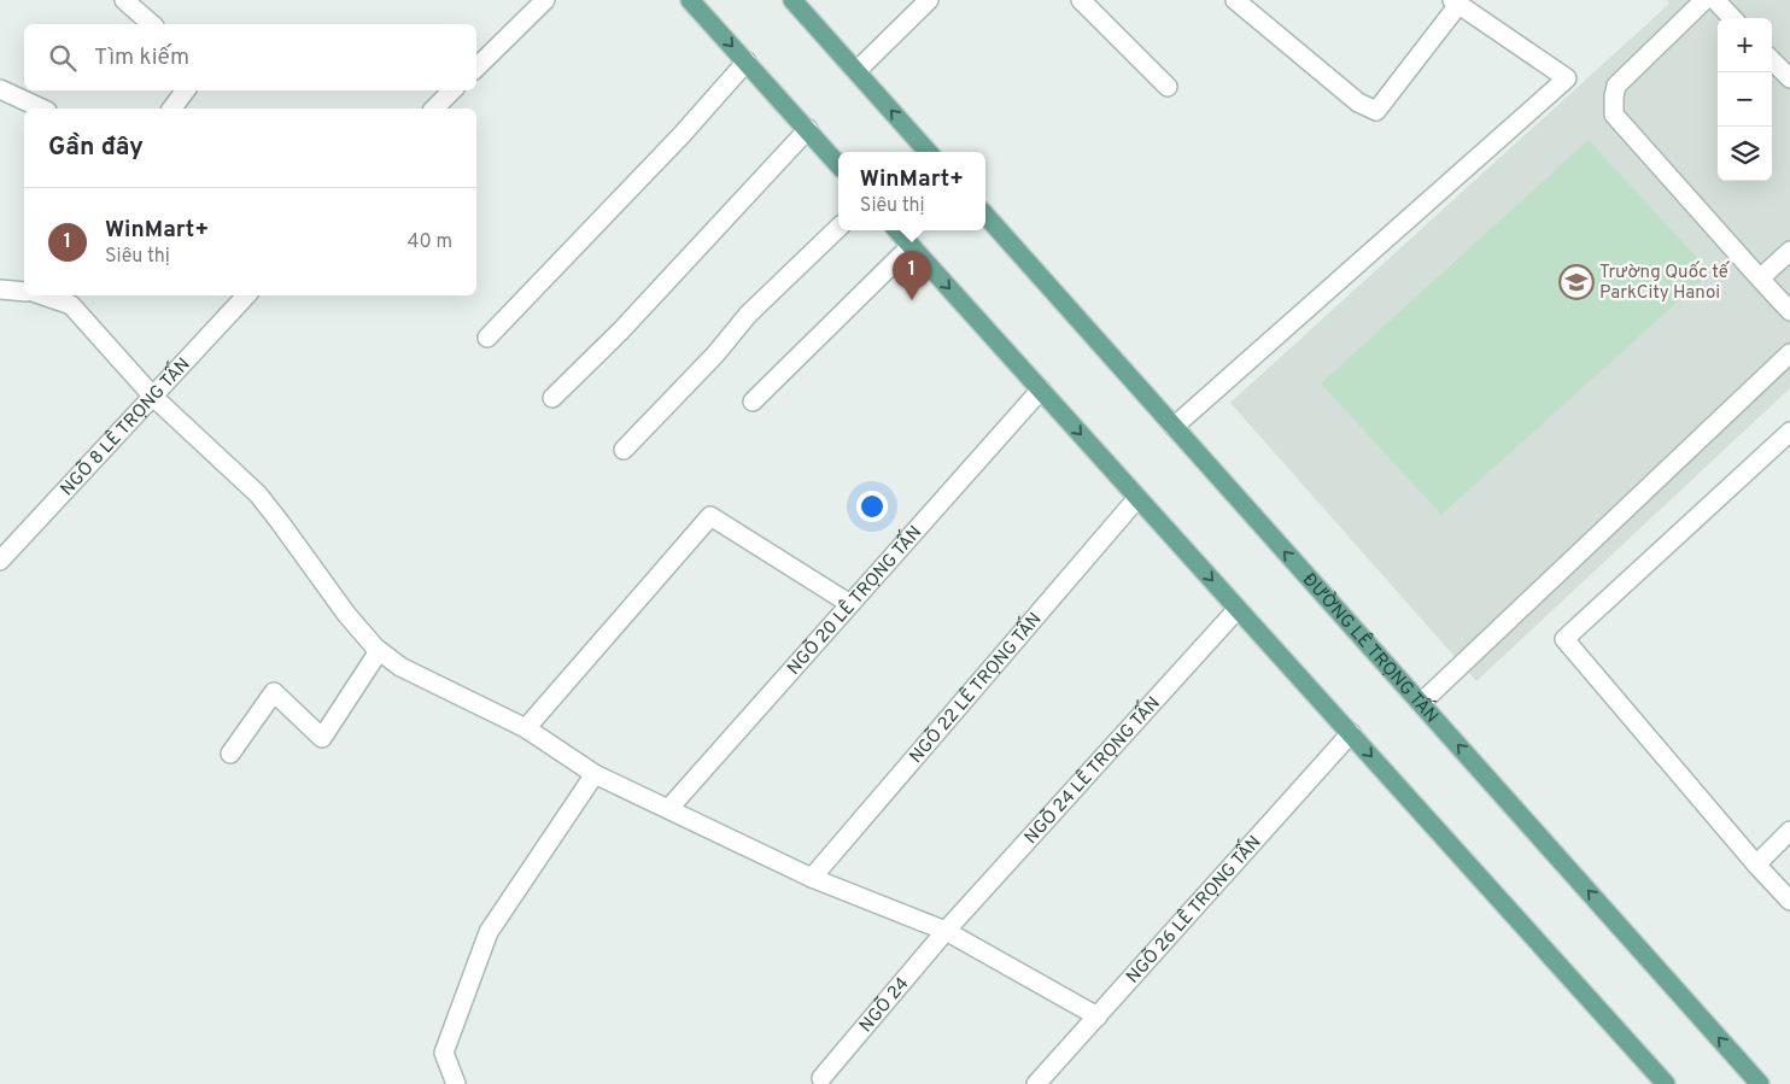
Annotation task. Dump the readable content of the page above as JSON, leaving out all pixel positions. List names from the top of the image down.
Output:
{
  "streets": {
    "main road": ["ĐƯỜNG LÊ TRỌNG TẤN"],
    "street": [
      "NGÕ 8 LÊ TRỌNG TẤN",
      "NGÕ 20 LÊ TRỌNG TẤN",
      "NGÕ 22 LÊ TRỌNG TẤN",
      "NGÕ 24 LÊ TRỌNG TẤN",
      "NGÕ 26 LÊ TRỌNG TẤN",
      "NGÕ 24"
    ]
  },
  "crossings": [
    ["NGÕ 24 LÊ TRỌNG TẤN", "NGÕ 24"]
  ],
  "places": {
    "school or university": ["Trường Quốc tế ParkCity Hanoi"]
  },
  "page": {
    "map_buttons": ["+", "−"],
    "search": "Tìm kiếm",
    "heading": "Gần đây",
    "popup": ["WinMart+", "Siêu thị"],
    "list": [
      {
        "mark": "1",
        "name": "WinMart+",
        "note": "Siêu thị",
        "value": "40 m"
      }
    ],
    "pins": "1"
  }
}
